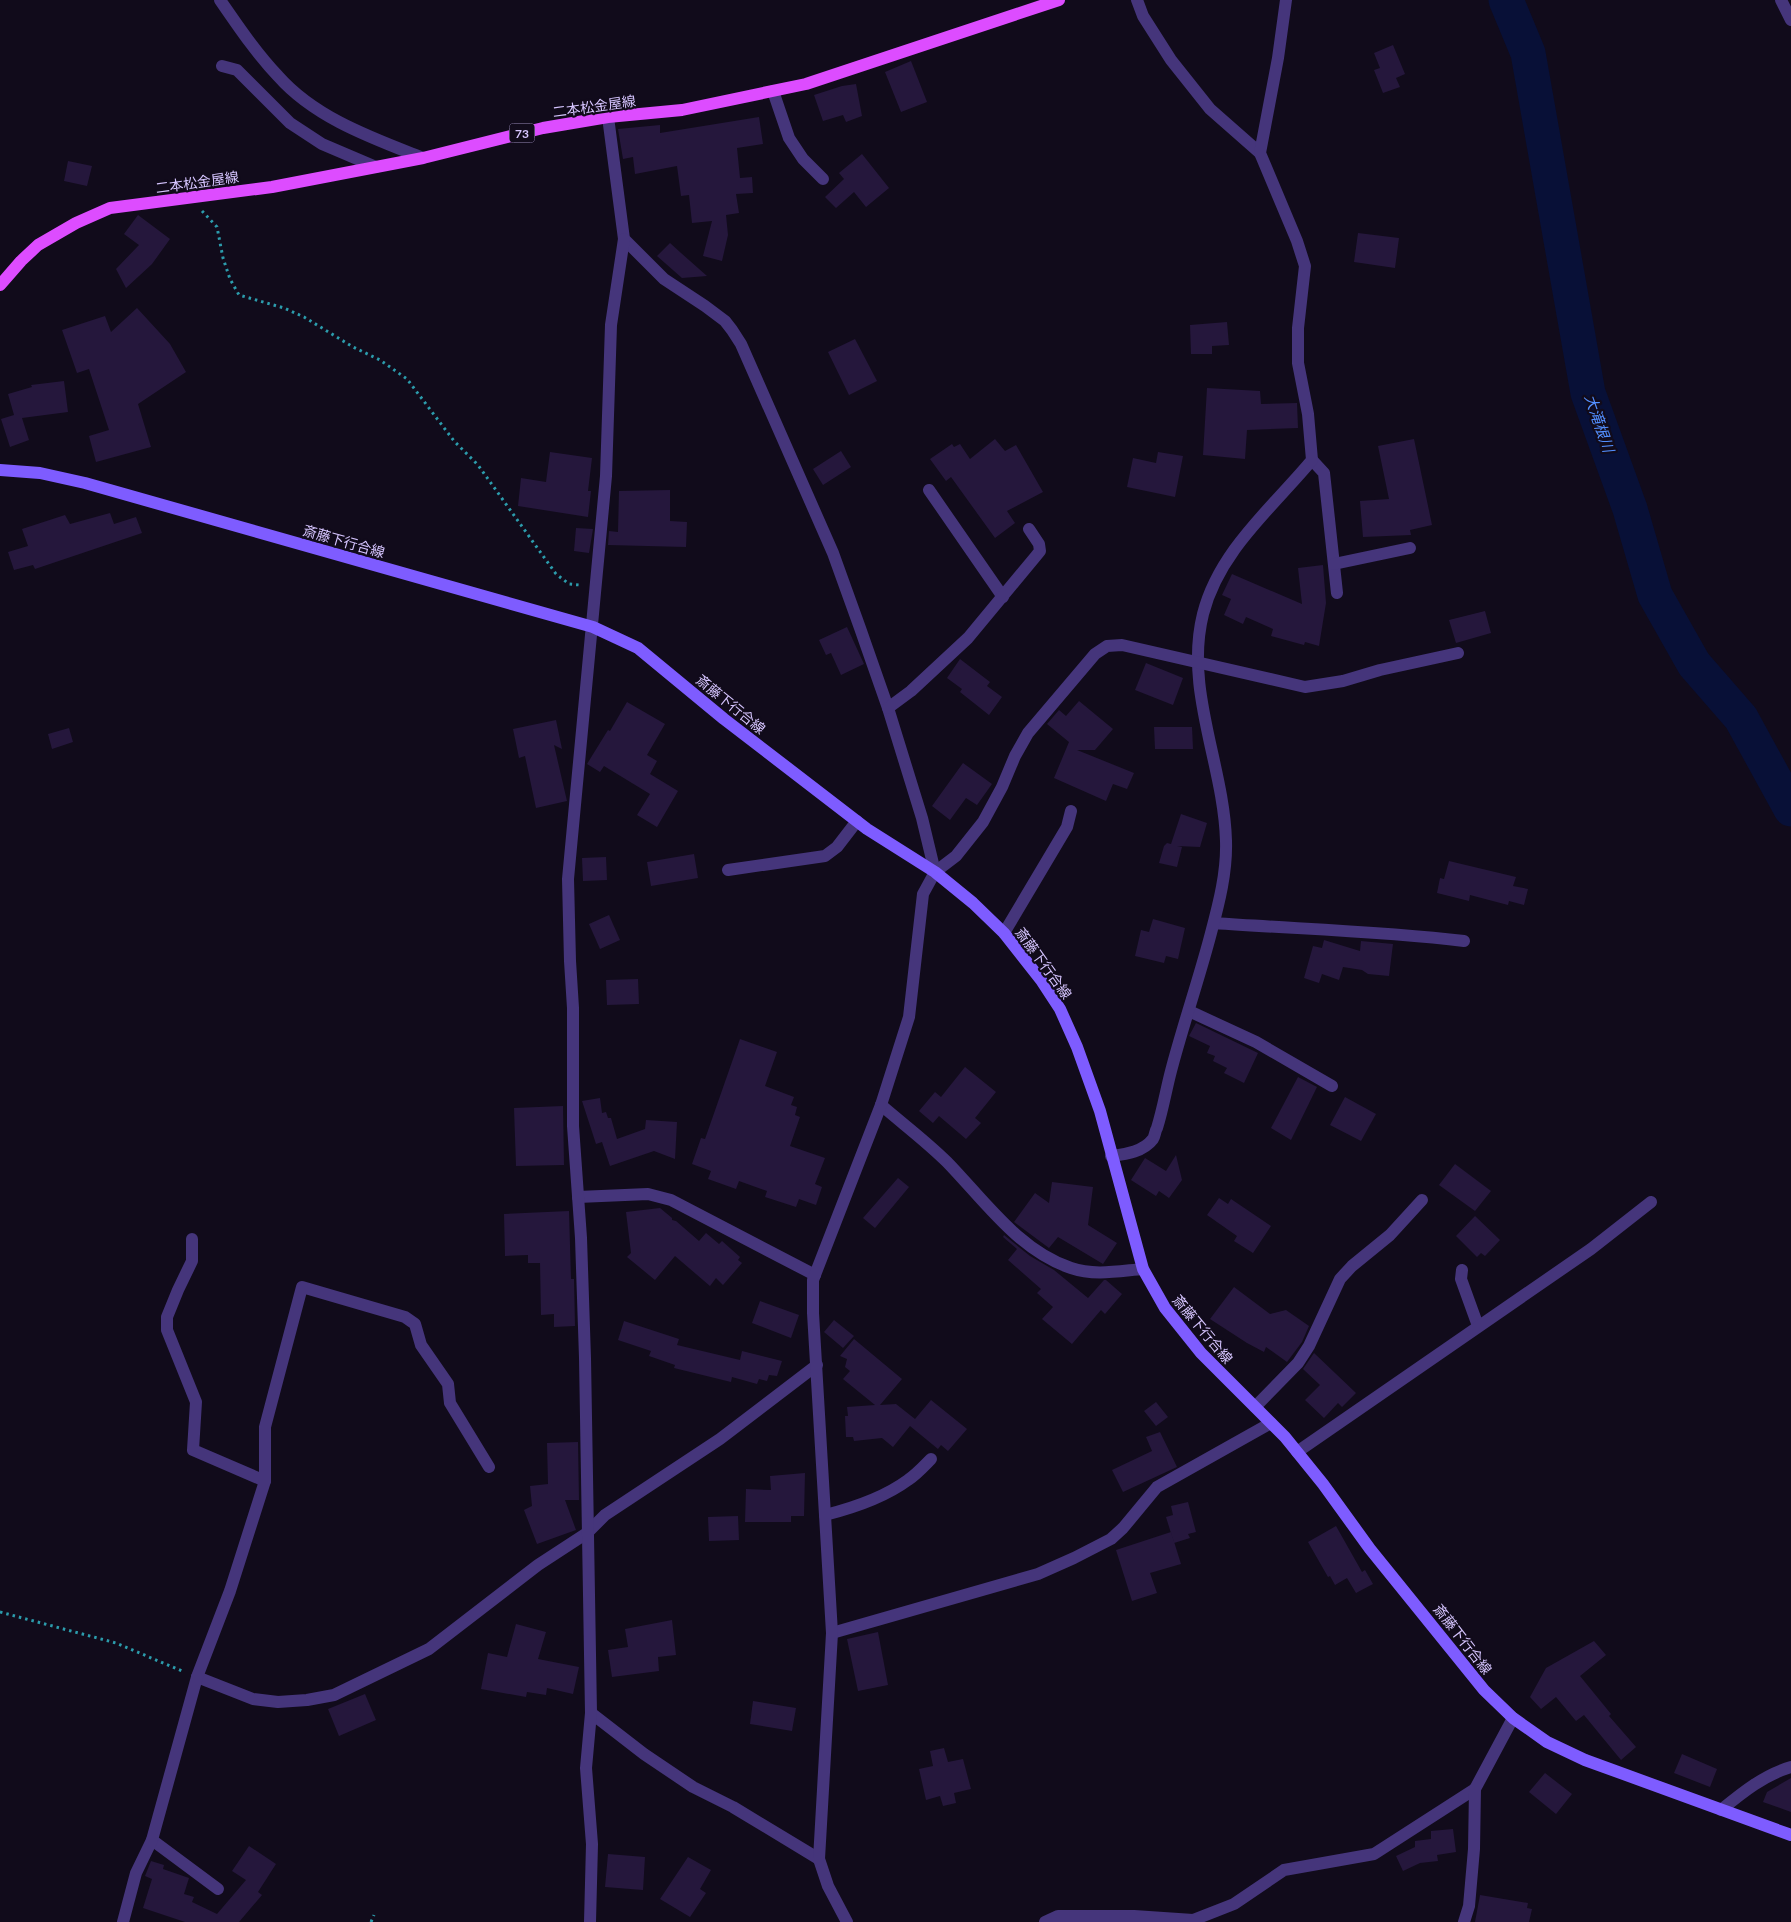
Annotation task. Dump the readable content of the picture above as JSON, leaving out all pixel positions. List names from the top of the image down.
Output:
{
  "streets": {
    "main road": ["二本松金屋線", "73", "斎藤下行合線"]
  },
  "water": ["大滝根川"]
}
